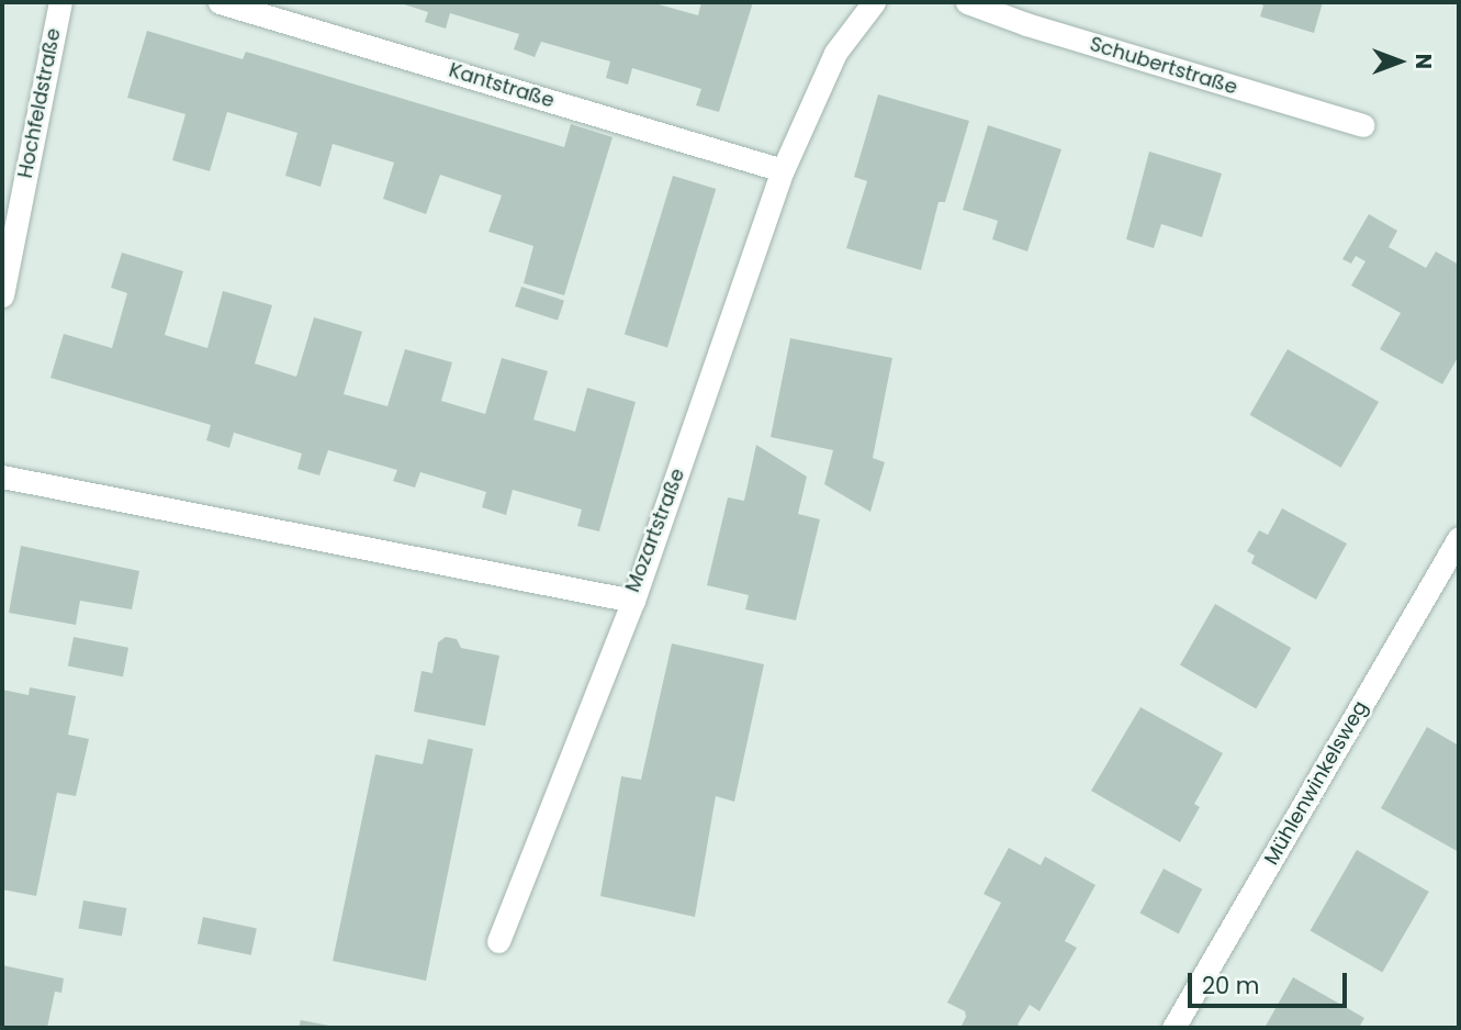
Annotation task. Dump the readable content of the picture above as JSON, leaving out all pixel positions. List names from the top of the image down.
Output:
{
  "streets": {
    "street": [
      "Schubertstraße",
      "Kantstraße",
      "Hochfeldstraße",
      "Mozartstraße",
      "Mühlenwinkelsweg"
    ]
  },
  "crossings": [
    ["Kantstraße", "Mozartstraße"]
  ],
  "scale_bar": "20 m",
  "north": "right"
}
